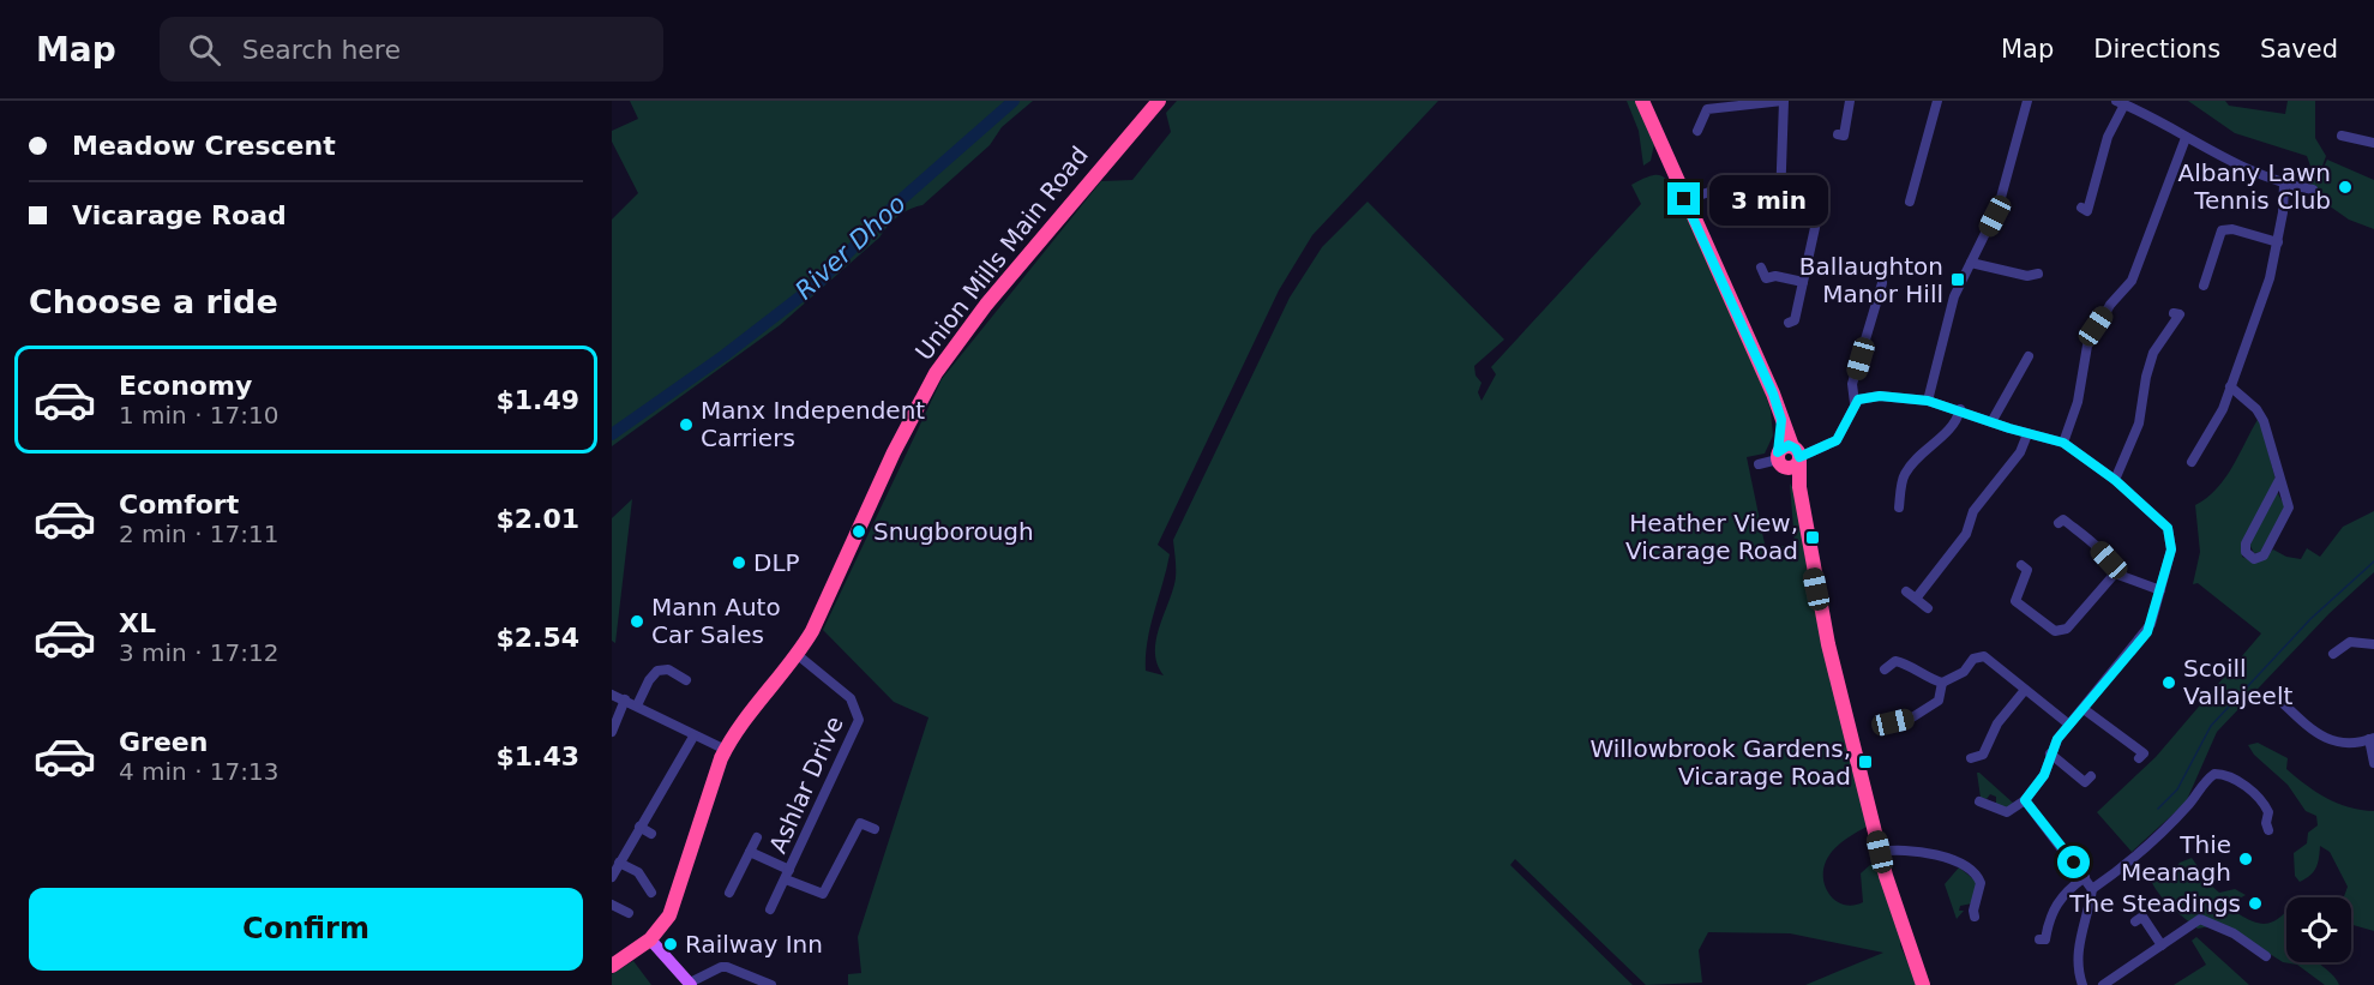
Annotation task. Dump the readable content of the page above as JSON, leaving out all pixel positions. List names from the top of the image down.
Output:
{
  "streets": {
    "highway": ["Union Mills Main Road"],
    "street": ["Ashlar Drive"]
  },
  "crossings": [
    ["Union Mills Main Road", "Ashlar Drive"]
  ],
  "water": ["River Dhoo"],
  "places": {
    "other": [
      "Albany Lawn Tennis Club",
      "Manx Independent Carriers",
      "Snugborough",
      "DLP",
      "Mann Auto Car Sales",
      "Scoill Vallajeelt",
      "Thie Meanagh",
      "The Steadings",
      "Railway Inn"
    ],
    "transit": ["Ballaughton Manor Hill", "Heather View, Vicarage Road", "Willowbrook Gardens, Vicarage Road"]
  },
  "page": {
    "header": "Map",
    "search": "Search here",
    "nav": ["Map", "Directions", "Saved"],
    "banner": ["Meadow Crescent", "Vicarage Road"],
    "bubble": "3 min",
    "heading": "Choose a ride",
    "list": [
      {
        "name": "Economy",
        "note": "1 min · 17:10",
        "value": "$1.49"
      },
      {
        "name": "Comfort",
        "note": "2 min · 17:11",
        "value": "$2.01"
      },
      {
        "name": "XL",
        "note": "3 min · 17:12",
        "value": "$2.54"
      },
      {
        "name": "Green",
        "note": "4 min · 17:13",
        "value": "$1.43"
      }
    ],
    "buttons": "Confirm"
  }
}
